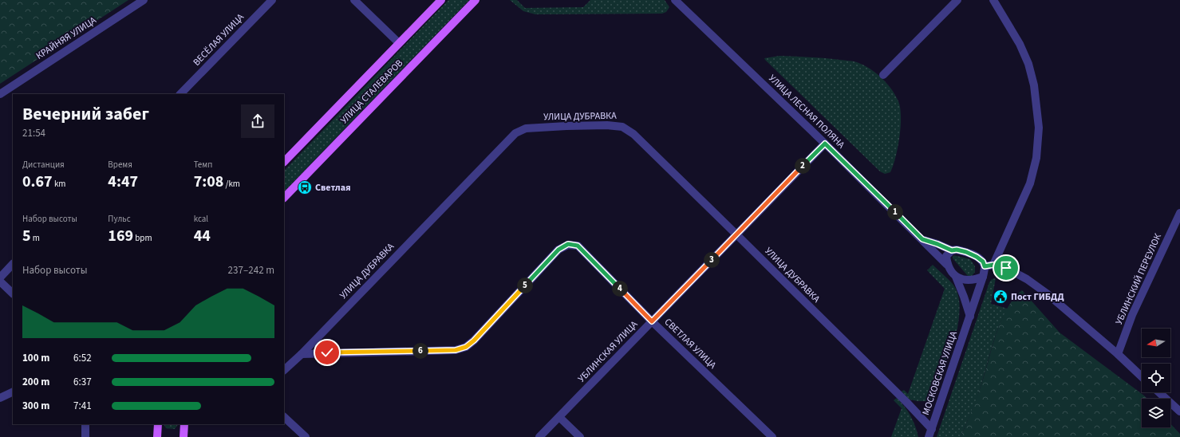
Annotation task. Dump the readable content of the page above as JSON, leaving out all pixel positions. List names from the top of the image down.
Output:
{
  "streets": {
    "main road": ["УЛИЦА СТАЛЕВАРОВ"],
    "street": [
      "КРАЙНЯЯ УЛИЦА",
      "ВЕСЁЛАЯ УЛИЦА",
      "УЛИЦА ЛЕСНАЯ ПОЛЯНА",
      "УЛИЦА ДУБРАВКА",
      "УБЛИНСКИЙ ПЕРЕУЛОК",
      "СВЕТЛАЯ УЛИЦА",
      "УБЛИНСКАЯ УЛИЦА",
      "МОСКОВСКАЯ УЛИЦА"
    ]
  },
  "crossings": [
    ["УЛИЦА ЛЕСНАЯ ПОЛЯНА", "УБЛИНСКАЯ УЛИЦА"],
    ["УЛИЦА ЛЕСНАЯ ПОЛЯНА", "МОСКОВСКАЯ УЛИЦА"],
    ["УЛИЦА ДУБРАВКА", "СВЕТЛАЯ УЛИЦА"],
    ["УЛИЦА ДУБРАВКА", "УБЛИНСКАЯ УЛИЦА"],
    ["УЛИЦА ДУБРАВКА", "МОСКОВСКАЯ УЛИЦА"],
    ["СВЕТЛАЯ УЛИЦА", "УБЛИНСКАЯ УЛИЦА"]
  ],
  "places": {
    "bus stop": ["Светлая"],
    "public building": ["Пост ГИБДД"]
  },
  "north": "left",
  "page": {
    "heading": ["Вечерний забег", "21:54"],
    "stats": [
      ["Дистанция", "0.67 km"],
      ["Время", "4:47"],
      ["Темп", "7:08 /km"],
      ["Набор высоты", "5 m"],
      ["Пульс", "169 bpm"],
      ["kcal", "44"]
    ],
    "pins": [
      "2",
      "1",
      "3",
      "5",
      "4",
      "6"
    ],
    "chart": ["Набор высоты", "237–242 m"],
    "list": [
      {
        "name": "100 m",
        "note": "6:52"
      },
      {
        "name": "200 m",
        "note": "6:37"
      },
      {
        "name": "300 m",
        "note": "7:41"
      }
    ]
  }
}
